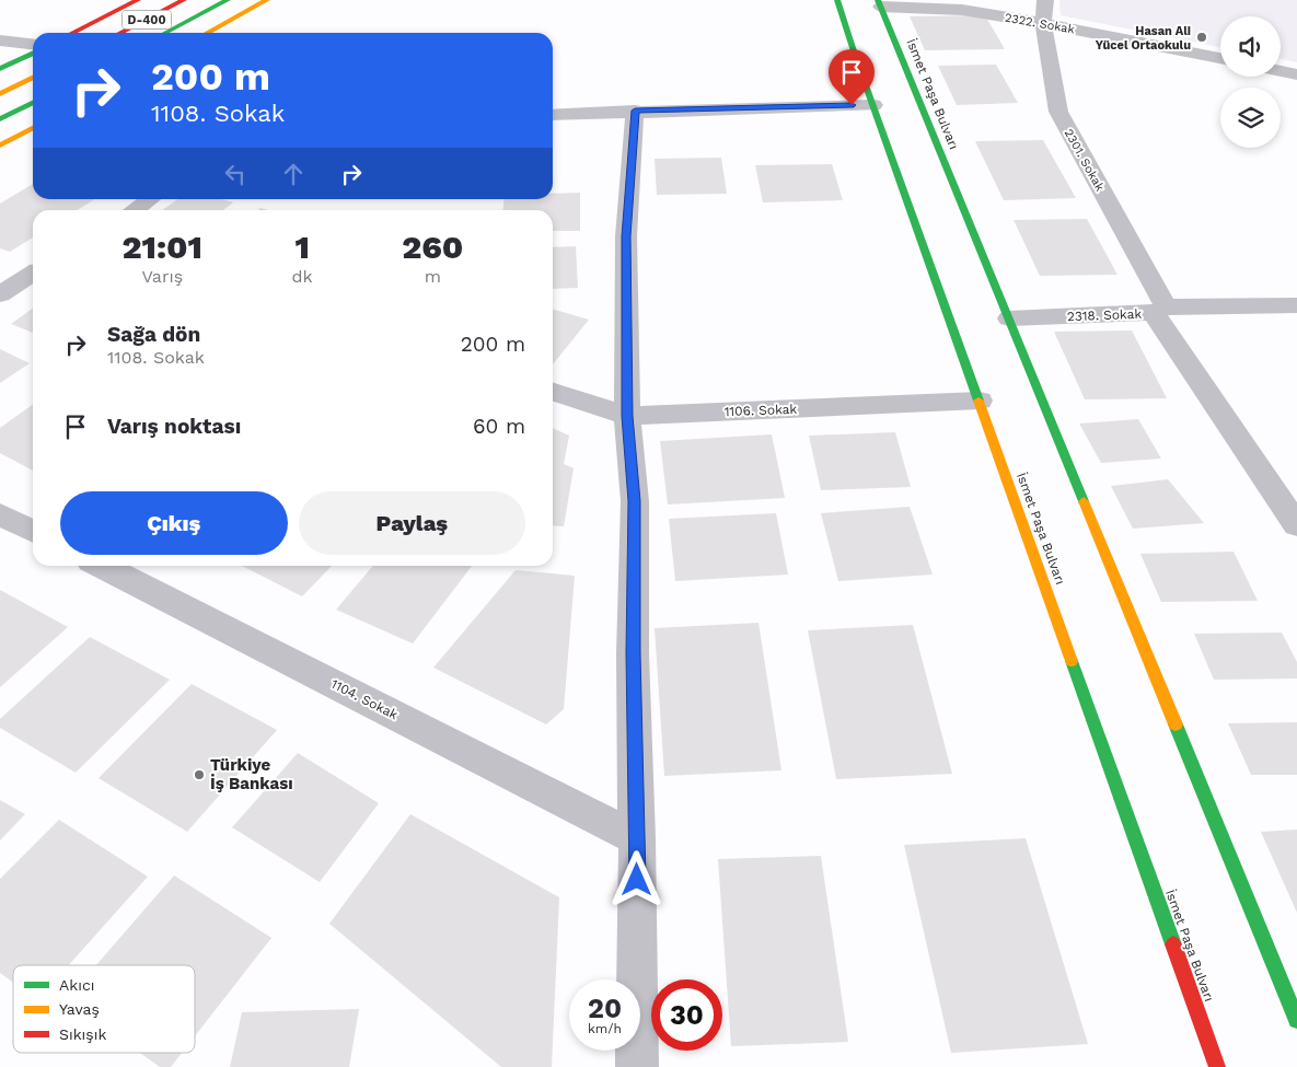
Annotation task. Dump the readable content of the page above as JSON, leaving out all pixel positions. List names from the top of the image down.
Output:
{
  "streets": {
    "main road": ["D-400", "İsmet Paşa Bulvarı"],
    "street": [
      "2322. Sokak",
      "2301. Sokak",
      "2318. Sokak",
      "1106. Sokak",
      "1104. Sokak"
    ]
  },
  "crossings": [
    ["2322. Sokak", "İsmet Paşa Bulvarı"],
    ["2322. Sokak", "2301. Sokak"],
    ["İsmet Paşa Bulvarı", "2318. Sokak"],
    ["İsmet Paşa Bulvarı", "1106. Sokak"],
    ["2301. Sokak", "2318. Sokak"]
  ],
  "places": ["Hasan Ali Yücel Ortaokulu", "Türkiye İş Bankası"],
  "legend": ["Akıcı", "Yavaş", "Sıkışık"],
  "page": {
    "turn": ["200 m", "1108. Sokak"],
    "eta": [
      "21:01",
      "Varış",
      "1",
      "dk",
      "260",
      "m"
    ],
    "list": [
      {
        "name": "Sağa dön",
        "note": "1108. Sokak",
        "value": "200 m"
      },
      {
        "name": "Varış noktası",
        "value": "60 m"
      }
    ],
    "buttons": ["Çıkış", "Paylaş"],
    "speed": "20 km/h",
    "limit": "30"
  }
}
